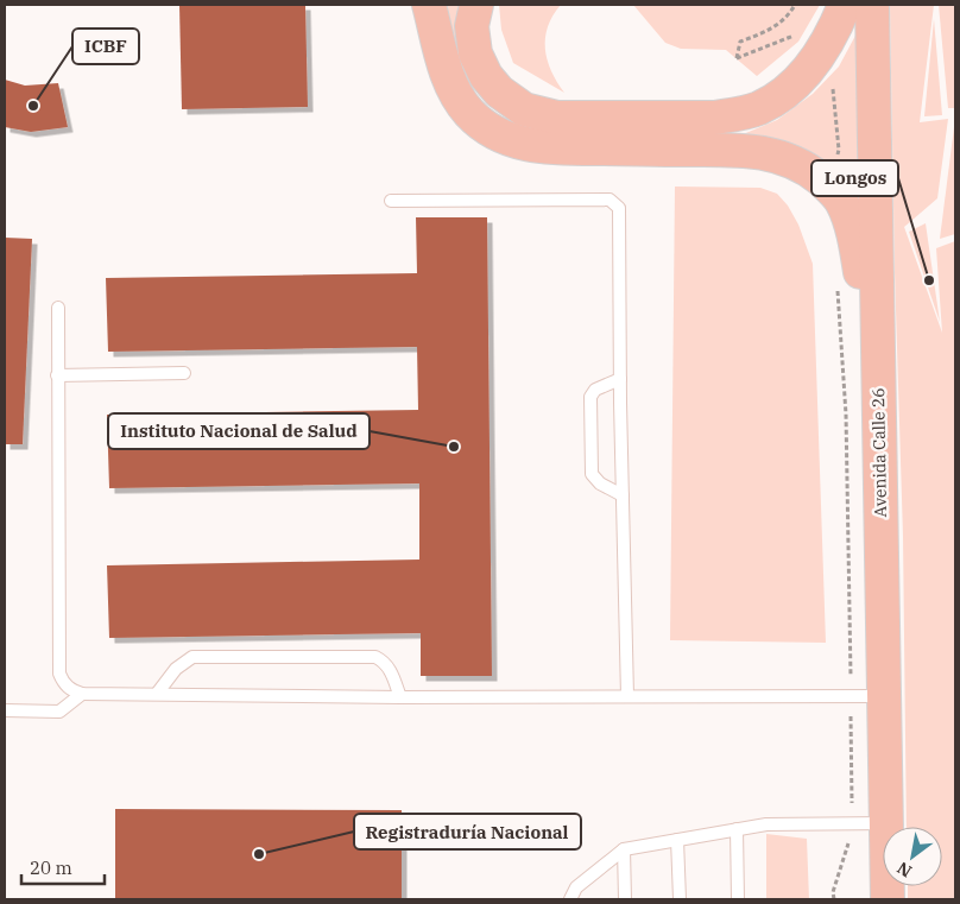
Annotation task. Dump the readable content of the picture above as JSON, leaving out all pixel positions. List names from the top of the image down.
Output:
{
  "streets": {
    "main road": ["Avenida Calle 26"]
  },
  "places": [
    "ICBF",
    "Longos",
    "Instituto Nacional de Salud",
    "Registraduría Nacional"
  ],
  "scale_bar": "20 m",
  "north": "bottom left"
}
